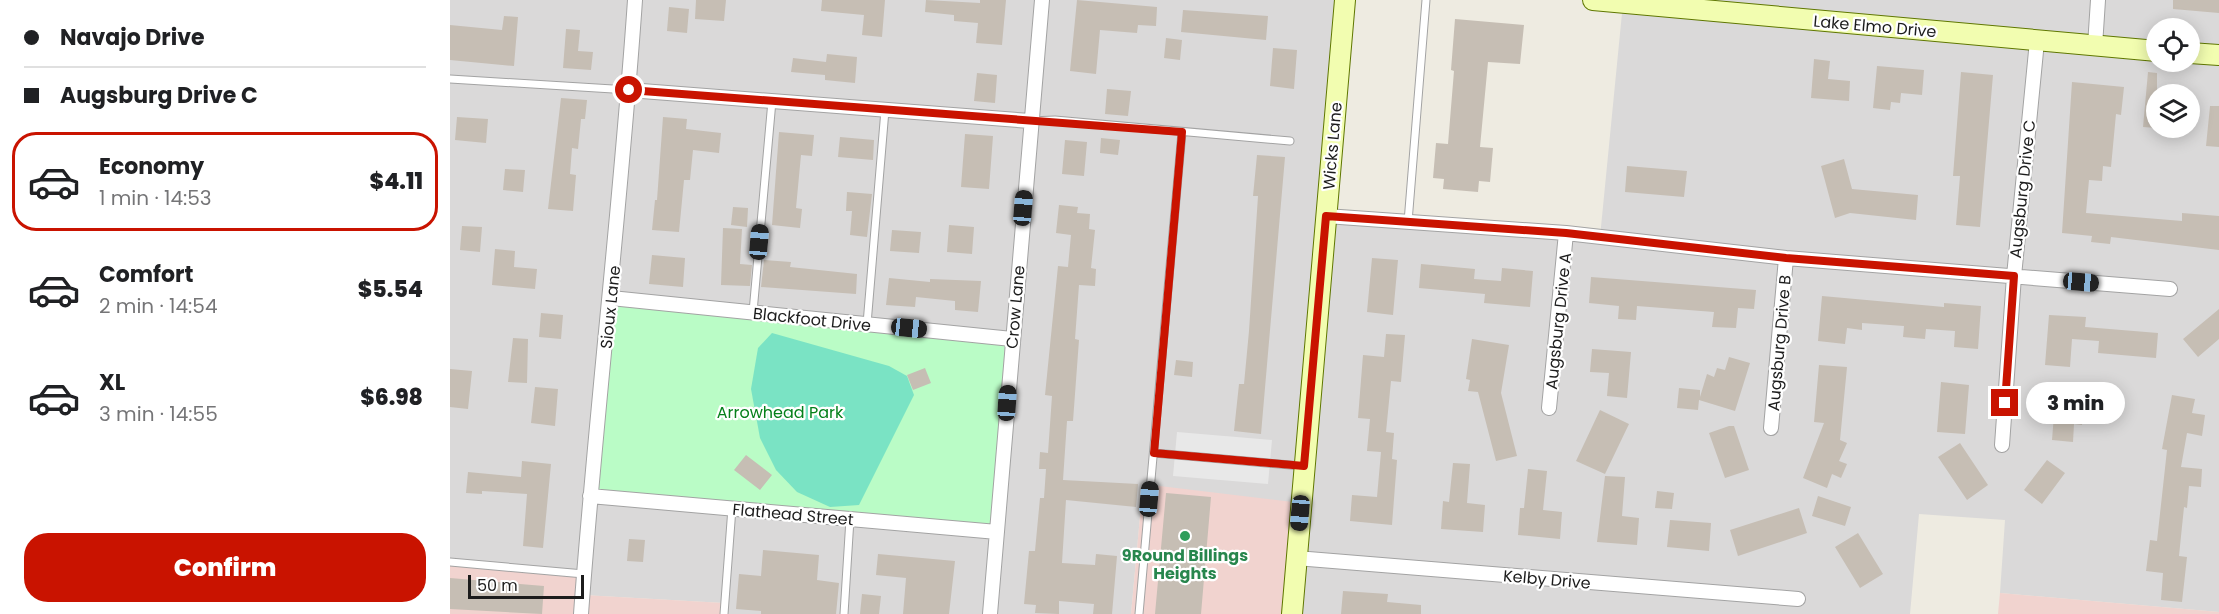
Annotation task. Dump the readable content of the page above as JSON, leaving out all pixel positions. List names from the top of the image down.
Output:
{
  "streets": {
    "main road": ["Lake Elmo Drive", "Wicks Lane"],
    "street": [
      "Augsburg Drive C",
      "Sioux Lane",
      "Crow Lane",
      "Blackfoot Drive",
      "Augsburg Drive A",
      "Augsburg Drive B",
      "Flathead Street",
      "Kelby Drive"
    ]
  },
  "crossings": [
    ["Lake Elmo Drive", "Augsburg Drive C"],
    ["Wicks Lane", "Kelby Drive"],
    ["Sioux Lane", "Blackfoot Drive"],
    ["Sioux Lane", "Flathead Street"],
    ["Crow Lane", "Blackfoot Drive"],
    ["Crow Lane", "Flathead Street"]
  ],
  "parks": ["Arrowhead Park"],
  "places": ["9Round Billings Heights"],
  "scale_bar": "50 m",
  "page": {
    "banner": ["Navajo Drive", "Augsburg Drive C"],
    "list": [
      {
        "name": "Economy",
        "note": "1 min · 14:53",
        "value": "$4.11"
      },
      {
        "name": "Comfort",
        "note": "2 min · 14:54",
        "value": "$5.54"
      },
      {
        "name": "XL",
        "note": "3 min · 14:55",
        "value": "$6.98"
      }
    ],
    "bubble": "3 min",
    "buttons": "Confirm",
    "scale": "50 m"
  }
}
